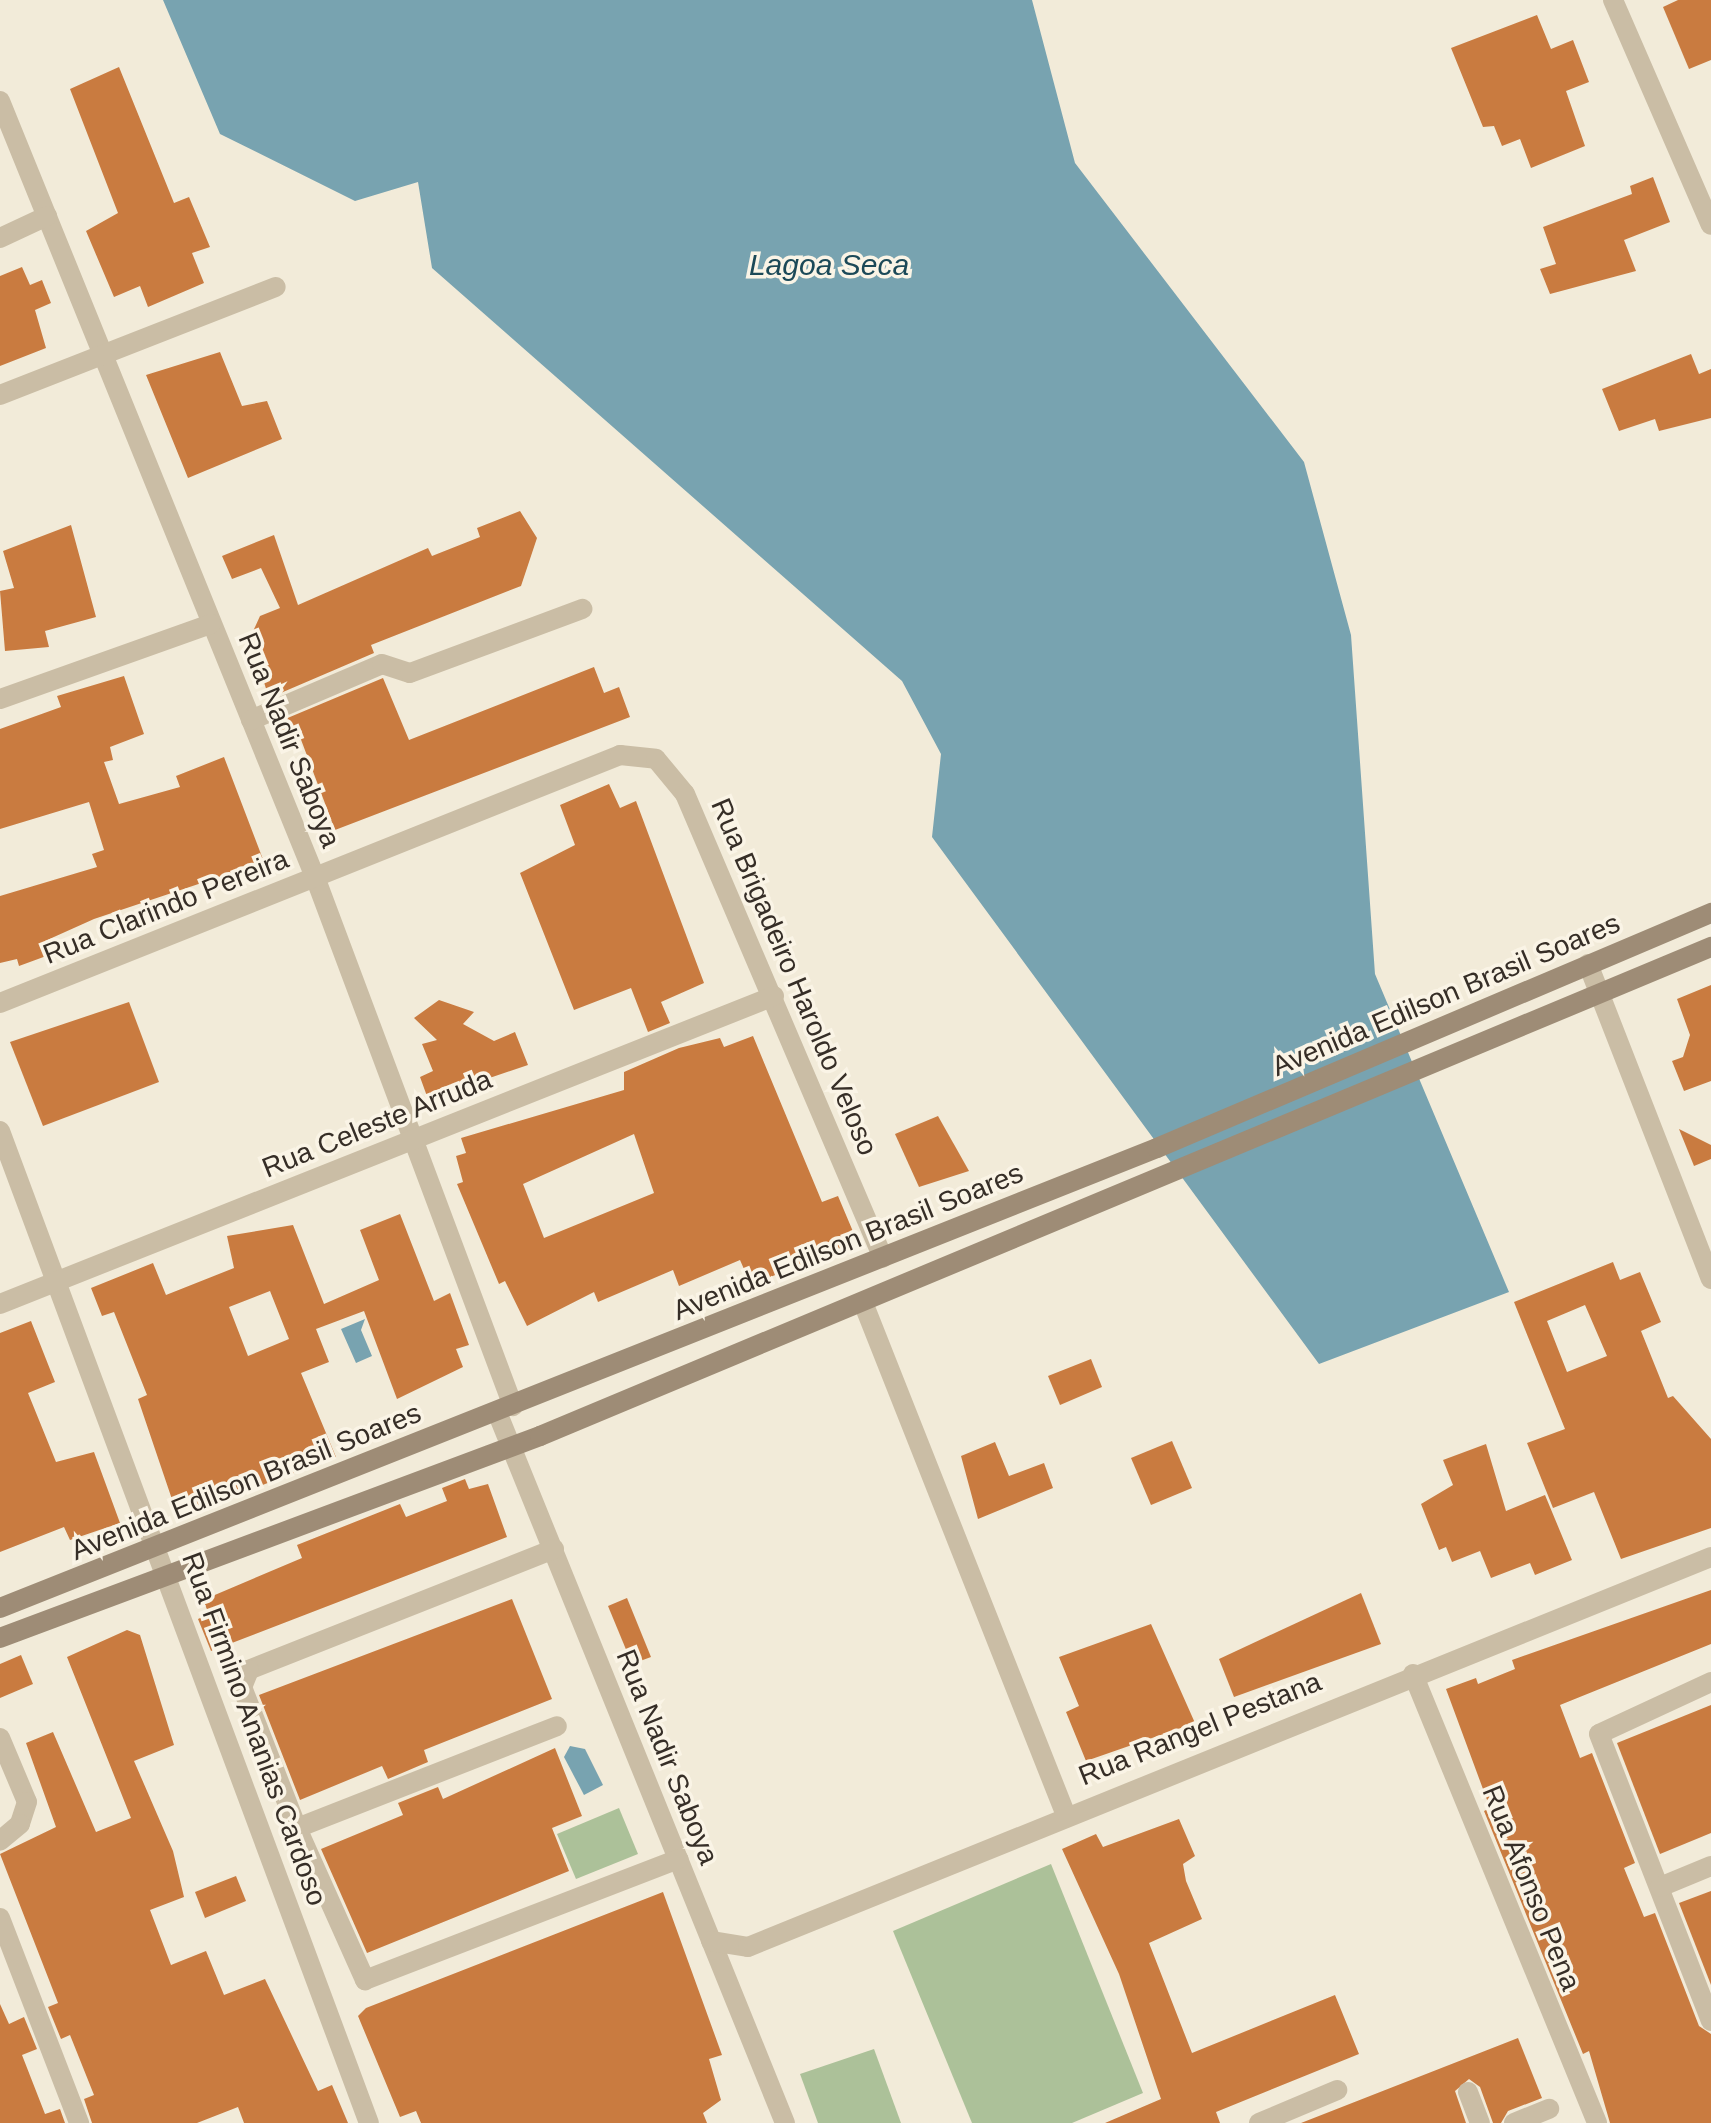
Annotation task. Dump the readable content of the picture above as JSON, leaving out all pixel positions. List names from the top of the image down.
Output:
{
  "streets": {
    "main road": ["Avenida Edilson Brasil Soares"],
    "street": [
      "Rua Nadir Saboya",
      "Rua Clarindo Pereira",
      "Rua Brigadeiro Haroldo Veloso",
      "Rua Celeste Arruda",
      "Rua Firmino Ananias Cardoso",
      "Rua Rangel Pestana",
      "Rua Afonso Pena"
    ]
  },
  "crossings": [
    ["Rua Nadir Saboya", "Rua Clarindo Pereira"],
    ["Rua Nadir Saboya", "Avenida Edilson Brasil Soares"],
    ["Rua Nadir Saboya", "Rua Celeste Arruda"],
    ["Rua Nadir Saboya", "Rua Rangel Pestana"],
    ["Rua Clarindo Pereira", "Rua Brigadeiro Haroldo Veloso"],
    ["Rua Brigadeiro Haroldo Veloso", "Avenida Edilson Brasil Soares"],
    ["Rua Brigadeiro Haroldo Veloso", "Rua Celeste Arruda"],
    ["Avenida Edilson Brasil Soares", "Rua Firmino Ananias Cardoso"],
    ["Rua Celeste Arruda", "Rua Firmino Ananias Cardoso"],
    ["Rua Rangel Pestana", "Rua Afonso Pena"]
  ],
  "water": ["Lagoa Seca"]
}
